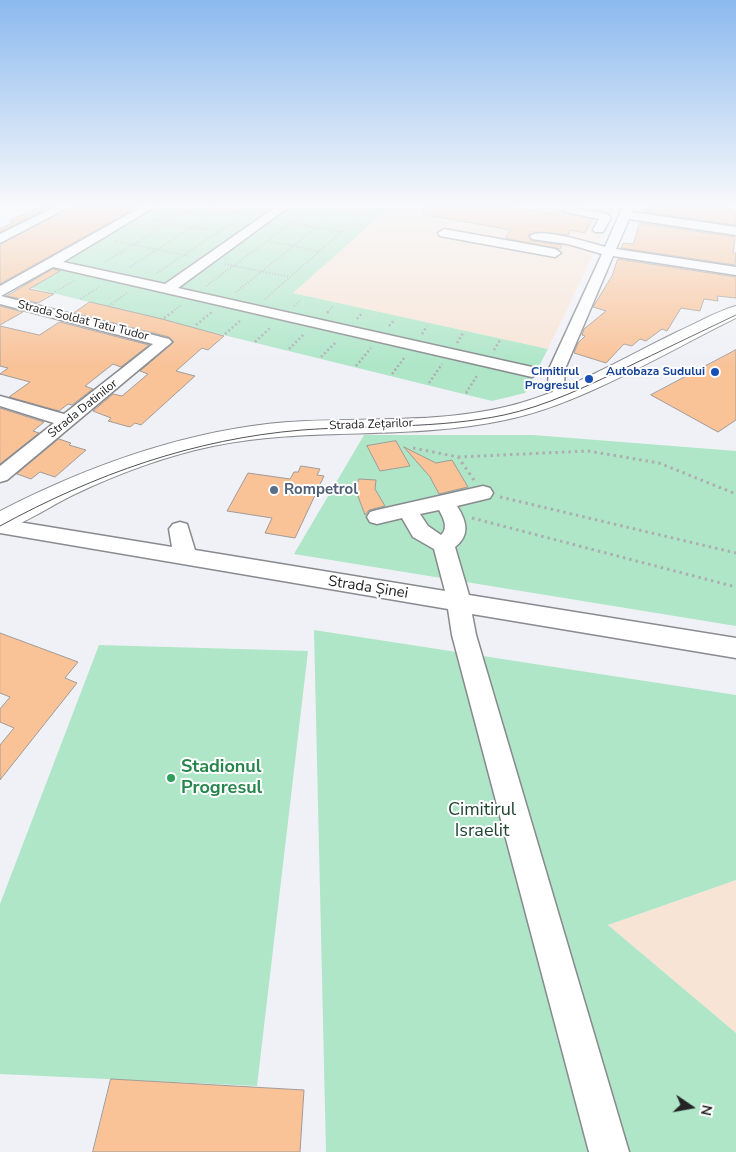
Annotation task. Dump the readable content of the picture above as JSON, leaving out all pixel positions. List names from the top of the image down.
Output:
{
  "streets": {
    "main road": ["Strada Zețarilor"],
    "street": ["Strada Soldat Tatu Tudor", "Strada Datinilor", "Strada Șinei"]
  },
  "crossings": [
    ["Strada Soldat Tatu Tudor", "Strada Datinilor"]
  ],
  "parks": ["Cimitirul Israelit"],
  "places": [
    "Autobaza Sudului",
    "Cimitirul Progresul",
    "Rompetrol",
    "Stadionul Progresul"
  ],
  "north": "right"
}
